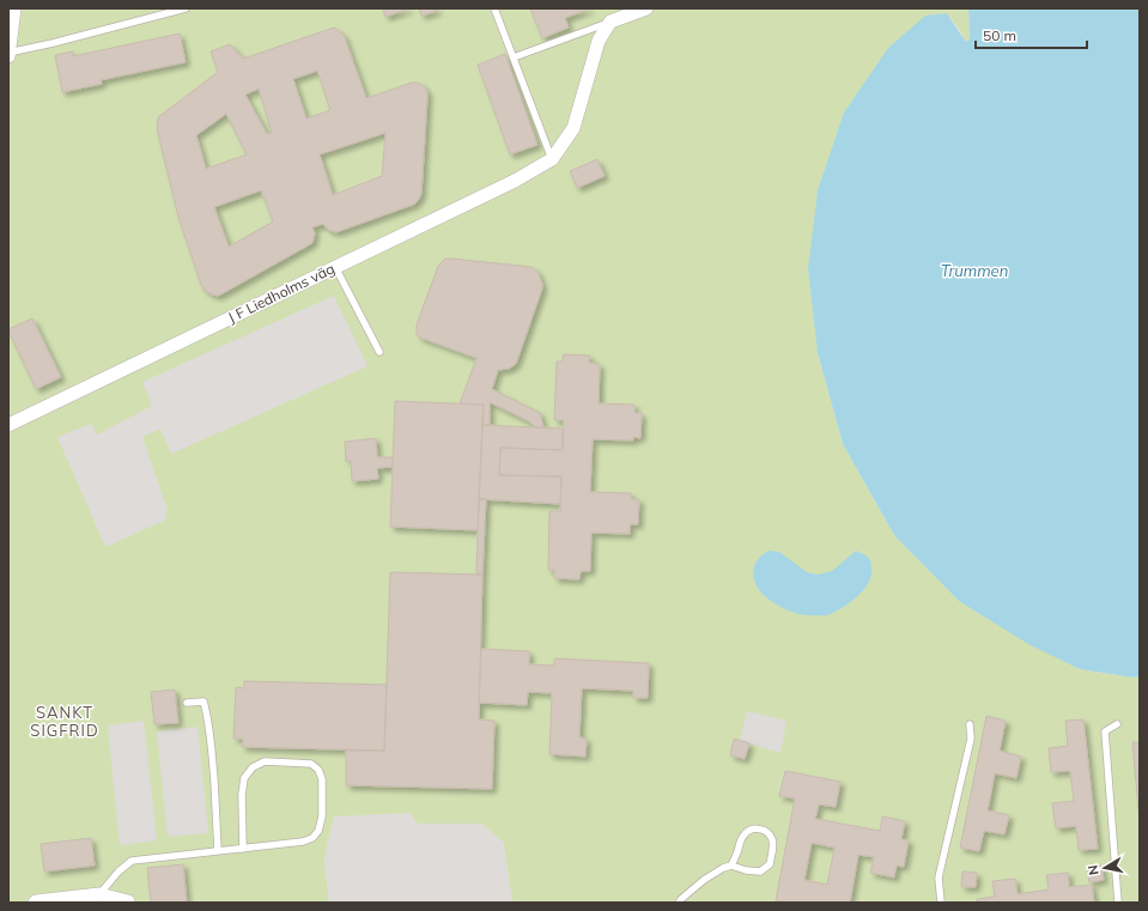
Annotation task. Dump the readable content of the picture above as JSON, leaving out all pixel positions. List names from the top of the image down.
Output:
{
  "streets": {
    "street": ["J F Liedholms väg"]
  },
  "districts": ["SANKT SIGFRID"],
  "water": ["Trummen"],
  "scale_bar": "50 m",
  "north": "left"
}
